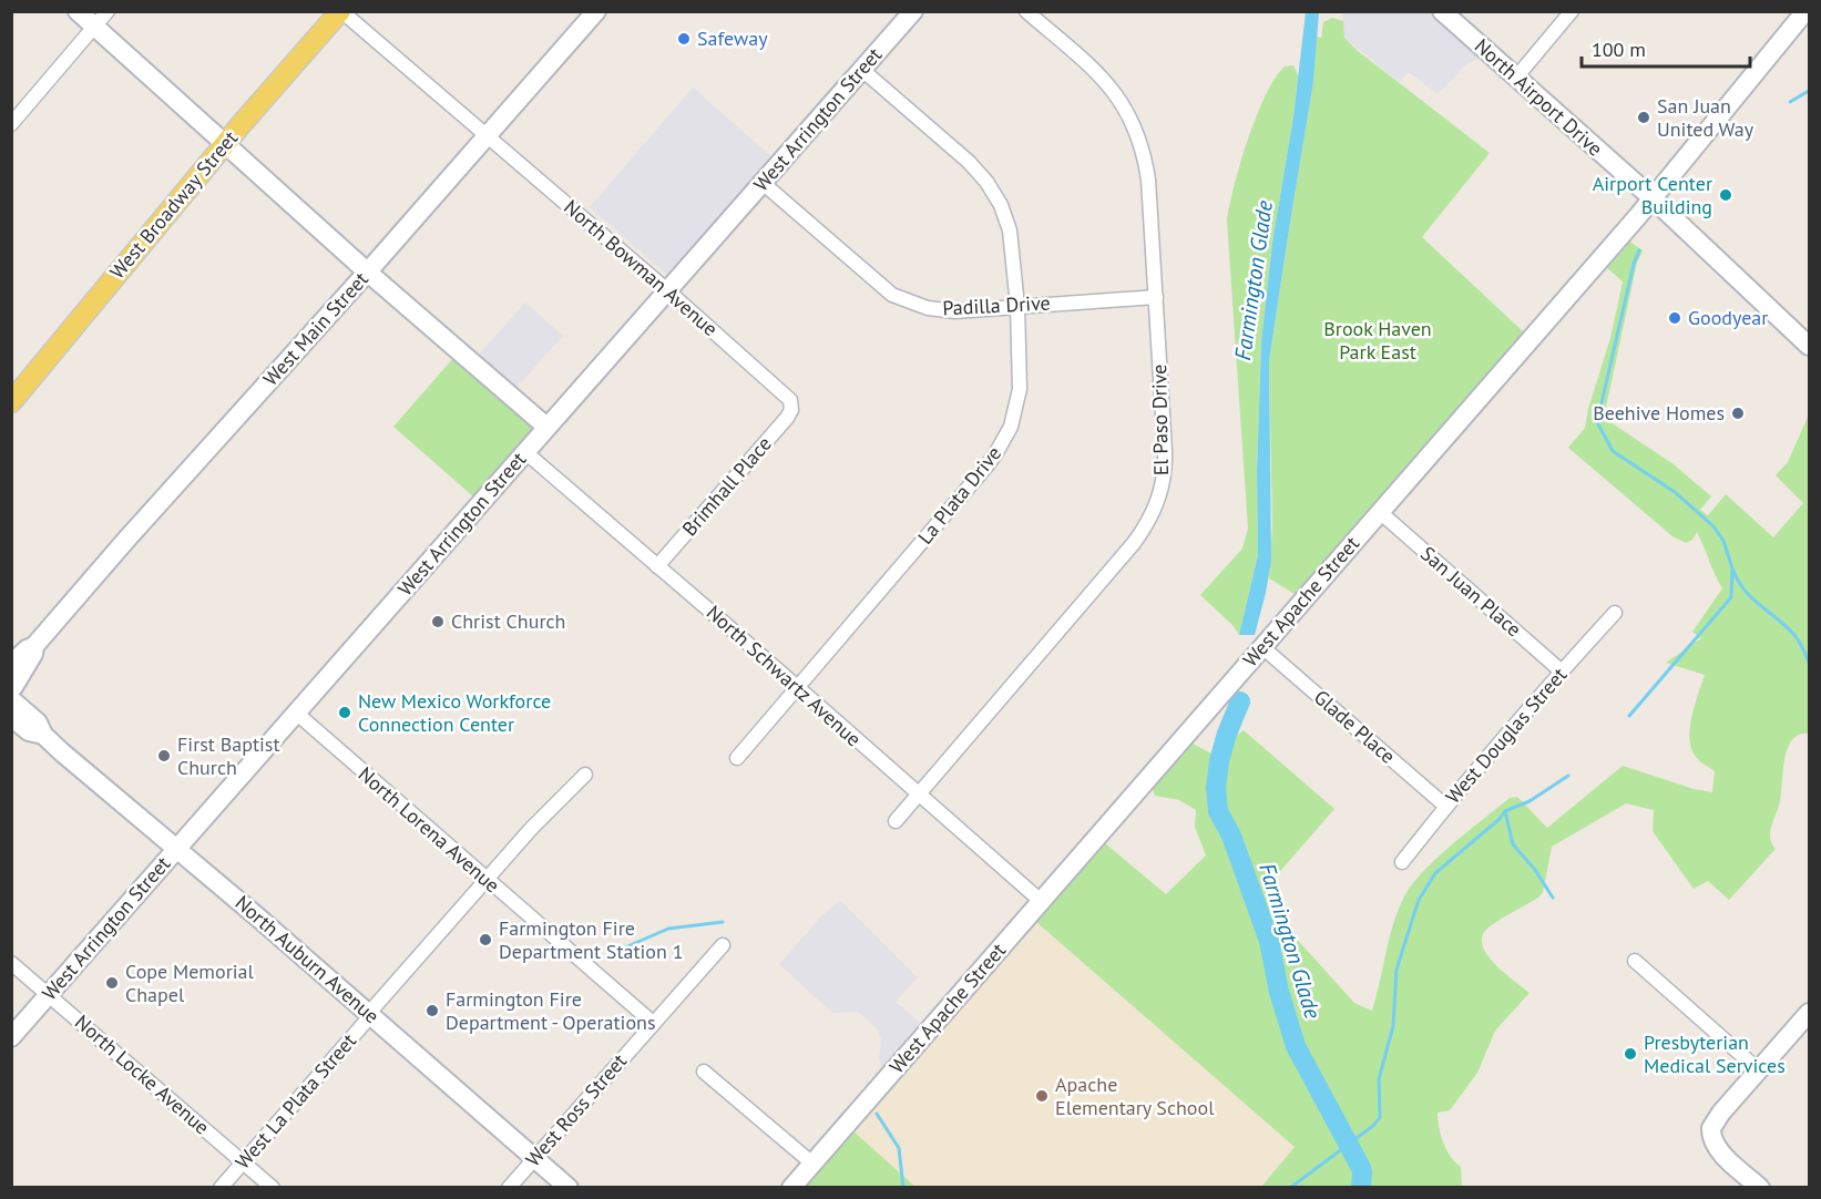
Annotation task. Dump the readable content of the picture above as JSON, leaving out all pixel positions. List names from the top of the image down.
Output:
{
  "streets": {
    "main road": [
      "North Airport Drive",
      "West Arrington Street",
      "West Broadway Street",
      "West Main Street",
      "West Apache Street",
      "North Auburn Avenue"
    ],
    "street": [
      "North Bowman Avenue",
      "Padilla Drive",
      "El Paso Drive",
      "Brimhall Place",
      "La Plata Drive",
      "San Juan Place",
      "North Schwartz Avenue",
      "Glade Place",
      "West Douglas Street",
      "North Lorena Avenue",
      "North Locke Avenue",
      "West La Plata Street",
      "West Ross Street"
    ]
  },
  "crossings": [
    ["North Airport Drive", "West Apache Street"],
    ["West Arrington Street", "North Bowman Avenue"],
    ["West Arrington Street", "Padilla Drive"],
    ["West Arrington Street", "La Plata Drive"],
    ["West Arrington Street", "North Schwartz Avenue"],
    ["West Arrington Street", "North Lorena Avenue"],
    ["West Arrington Street", "North Auburn Avenue"],
    ["West Arrington Street", "North Locke Avenue"],
    ["West Broadway Street", "North Bowman Avenue"],
    ["North Bowman Avenue", "West Main Street"],
    ["North Bowman Avenue", "Brimhall Place"],
    ["Padilla Drive", "El Paso Drive"],
    ["Padilla Drive", "La Plata Drive"],
    ["West Main Street", "North Auburn Avenue"],
    ["El Paso Drive", "North Schwartz Avenue"],
    ["Brimhall Place", "North Schwartz Avenue"],
    ["La Plata Drive", "North Schwartz Avenue"],
    ["San Juan Place", "West Apache Street"],
    ["San Juan Place", "West Douglas Street"],
    ["West Apache Street", "North Schwartz Avenue"],
    ["West Apache Street", "Glade Place"],
    ["Glade Place", "West Douglas Street"],
    ["North Lorena Avenue", "West La Plata Street"],
    ["North Lorena Avenue", "West Ross Street"],
    ["North Auburn Avenue", "West La Plata Street"],
    ["North Auburn Avenue", "West Ross Street"],
    ["North Locke Avenue", "West La Plata Street"]
  ],
  "water": ["Farmington Glade"],
  "parks": ["Brook Haven Park East"],
  "places": [
    "Safeway",
    "San Juan United Way",
    "Airport Center Building",
    "Goodyear",
    "Beehive Homes",
    "Christ Church",
    "New Mexico Workforce Connection Center",
    "First Baptist Church",
    "Farmington Fire Department Station 1",
    "Cope Memorial Chapel",
    "Farmington Fire Department - Operations",
    "Presbyterian Medical Services",
    "Apache Elementary School"
  ],
  "scale_bar": "100 m"
}
